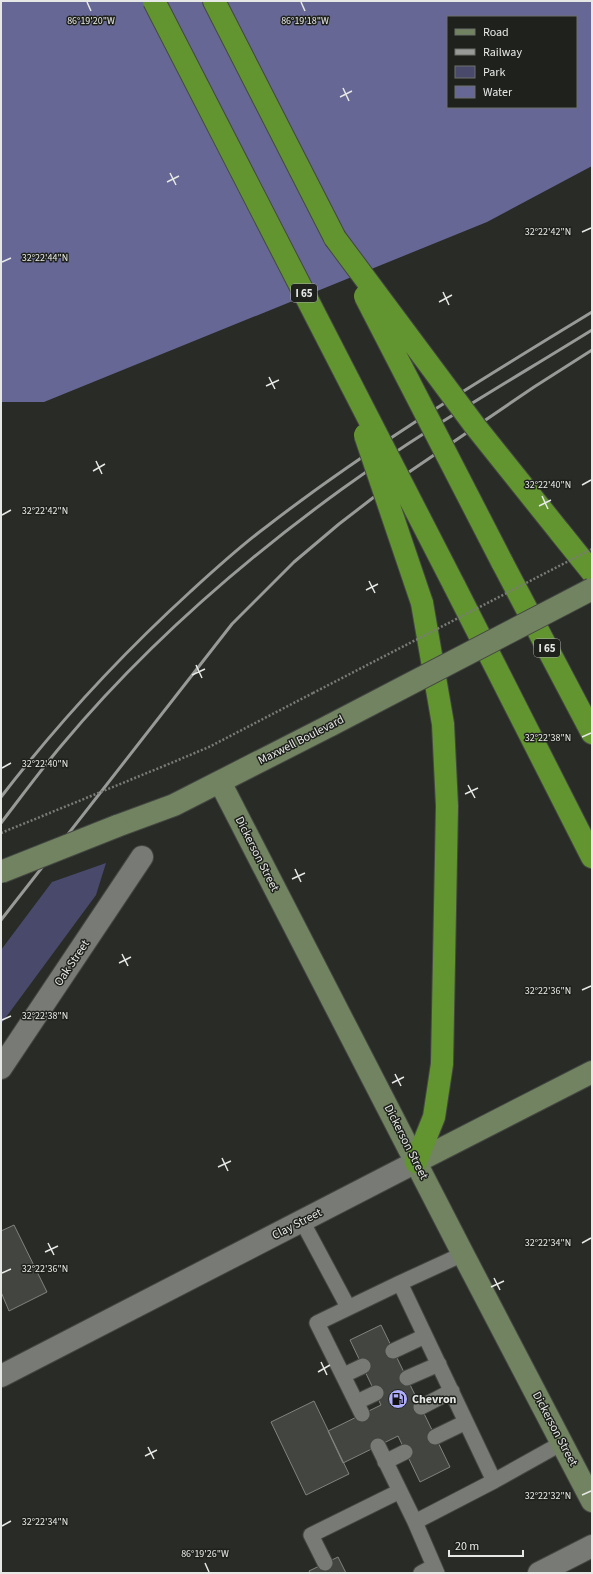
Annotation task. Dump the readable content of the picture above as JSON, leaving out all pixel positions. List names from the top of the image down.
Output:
{
  "streets": {
    "highway": ["I 65"],
    "main road": ["Maxwell Boulevard", "Dickerson Street", "Clay Street"],
    "street": ["Oak Street"]
  },
  "crossings": [
    ["Maxwell Boulevard", "Dickerson Street"],
    ["Dickerson Street", "Clay Street"]
  ],
  "places": {
    "fuel station": ["Chevron"]
  },
  "legend": [
    "Road",
    "Railway",
    "Park",
    "Water"
  ],
  "scale_bar": "20 m",
  "coordinates": [
    "86°19'20\"W",
    "86°19'18\"W",
    "32°22'42\"N",
    "32°22'44\"N",
    "32°22'40\"N",
    "32°22'38\"N",
    "32°22'36\"N",
    "32°22'34\"N",
    "32°22'32\"N",
    "86°19'26\"W"
  ]
}
